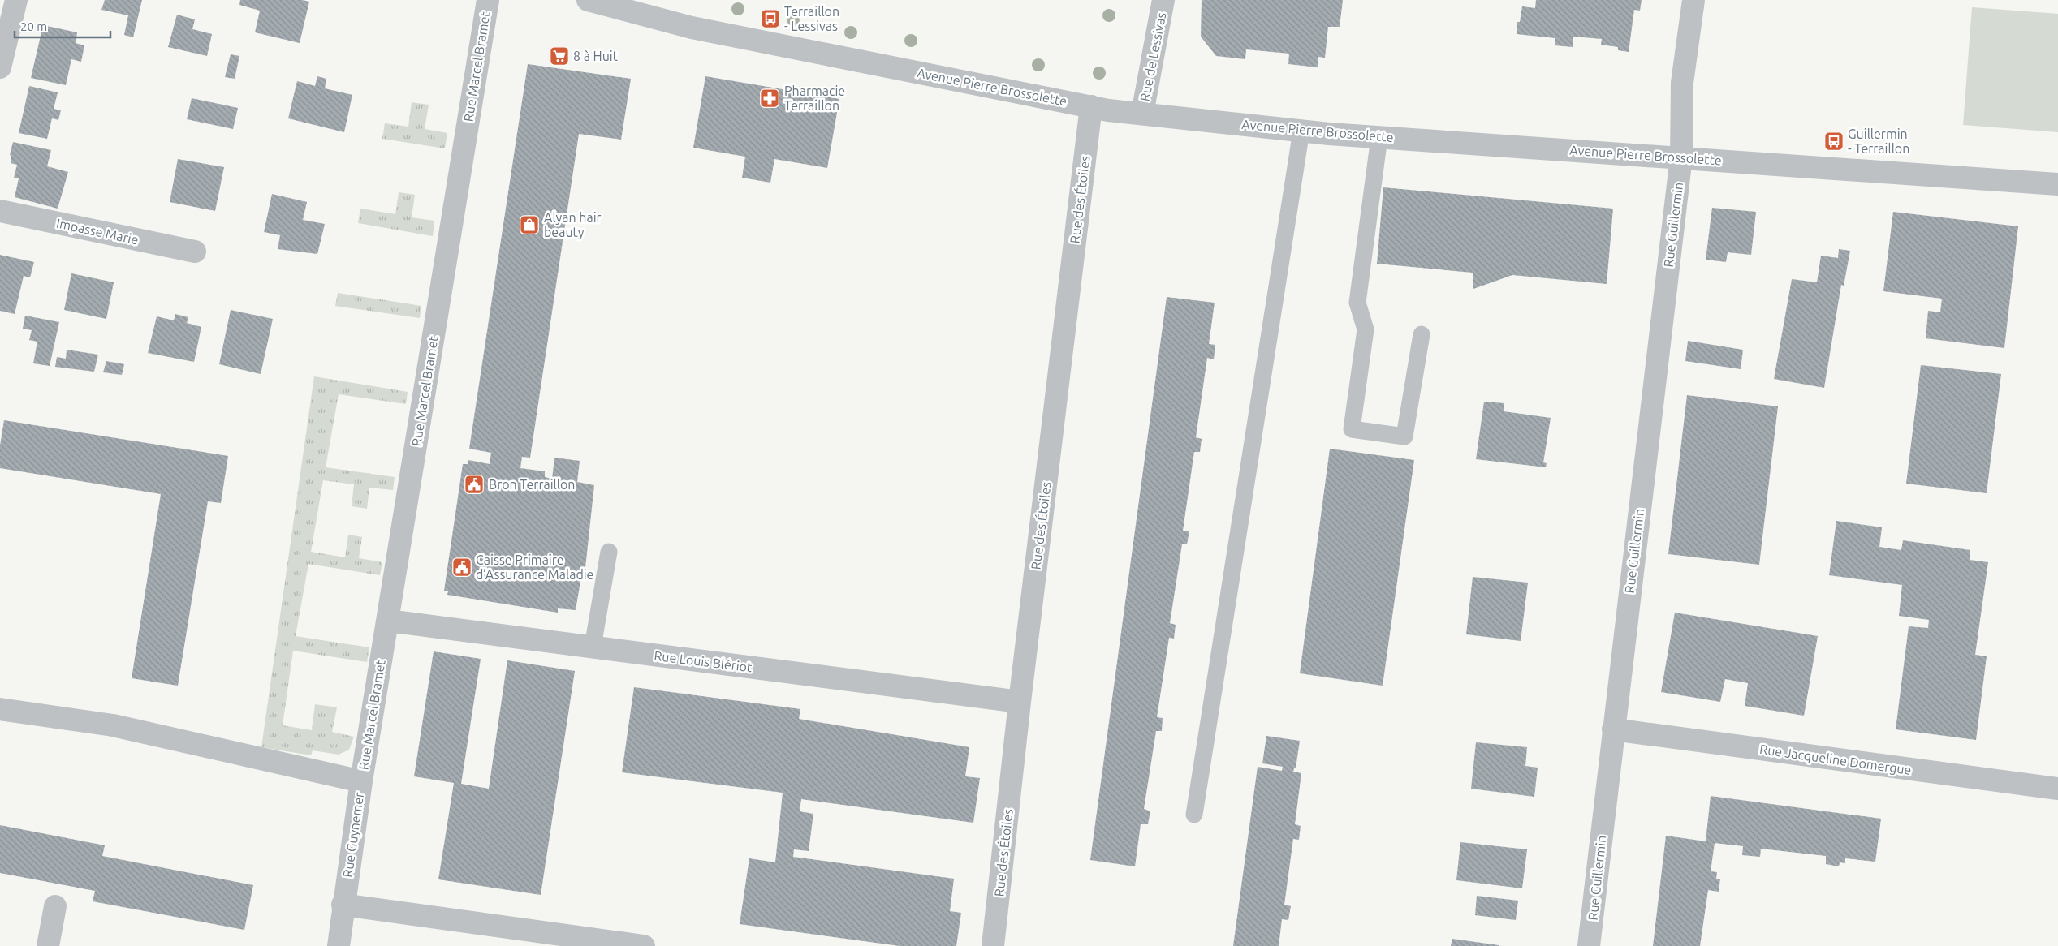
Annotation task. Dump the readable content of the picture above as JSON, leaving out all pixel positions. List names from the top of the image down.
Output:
{
  "streets": {
    "street": [
      "Rue de Lessivas",
      "Rue Marcel Bramet",
      "Avenue Pierre Brossolette",
      "Rue des Étoiles",
      "Rue Guillermin",
      "Impasse Marie",
      "Rue Louis Blériot",
      "Rue Jacqueline Domergue",
      "Rue Guynemer"
    ]
  },
  "crossings": [
    ["Rue de Lessivas", "Avenue Pierre Brossolette"],
    ["Rue Marcel Bramet", "Rue Louis Blériot"],
    ["Rue Marcel Bramet", "Rue Guynemer"],
    ["Avenue Pierre Brossolette", "Rue des Étoiles"],
    ["Avenue Pierre Brossolette", "Rue Guillermin"],
    ["Rue des Étoiles", "Rue Louis Blériot"],
    ["Rue Guillermin", "Rue Jacqueline Domergue"]
  ],
  "places": {
    "bus stop": ["Terraillon - Lessivas", "Guillermin - Terraillon"],
    "supermarket": ["8 à Huit"],
    "pharmacy": ["Pharmacie Terraillon"],
    "shop": ["Alyan hair beauty"],
    "public building": ["Bron Terraillon", "Caisse Primaire d’Assurance Maladie"]
  },
  "scale_bar": "20 m"
}
